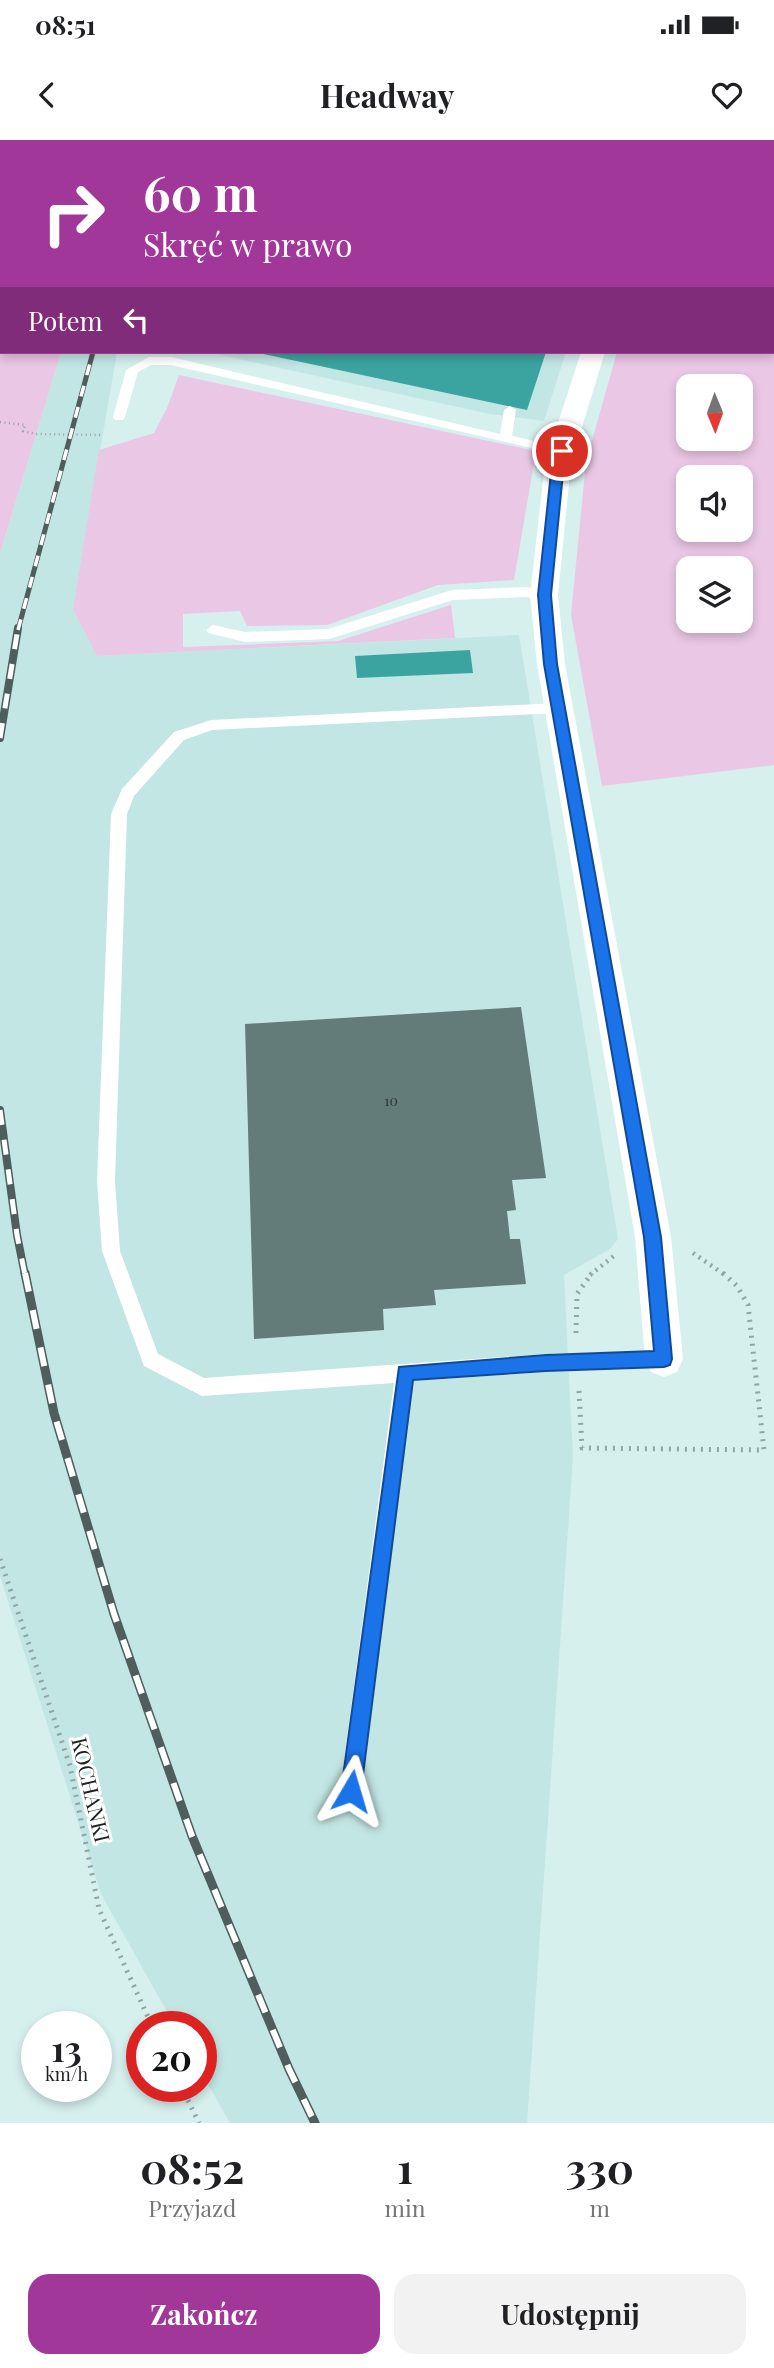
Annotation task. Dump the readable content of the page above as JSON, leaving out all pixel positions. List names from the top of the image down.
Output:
{
  "streets": {
    "path": ["KOCHANKI"]
  },
  "house_numbers": ["10"],
  "north": "bottom",
  "page": {
    "status": "08:51",
    "header": "Headway",
    "turn": ["60 m", "Skręć w prawo"],
    "then": "Potem",
    "speed": "13 km/h",
    "limit": "20",
    "eta": [
      "08:52",
      "Przyjazd",
      "1",
      "min",
      "330",
      "m"
    ],
    "buttons": ["Zakończ", "Udostępnij"]
  }
}
